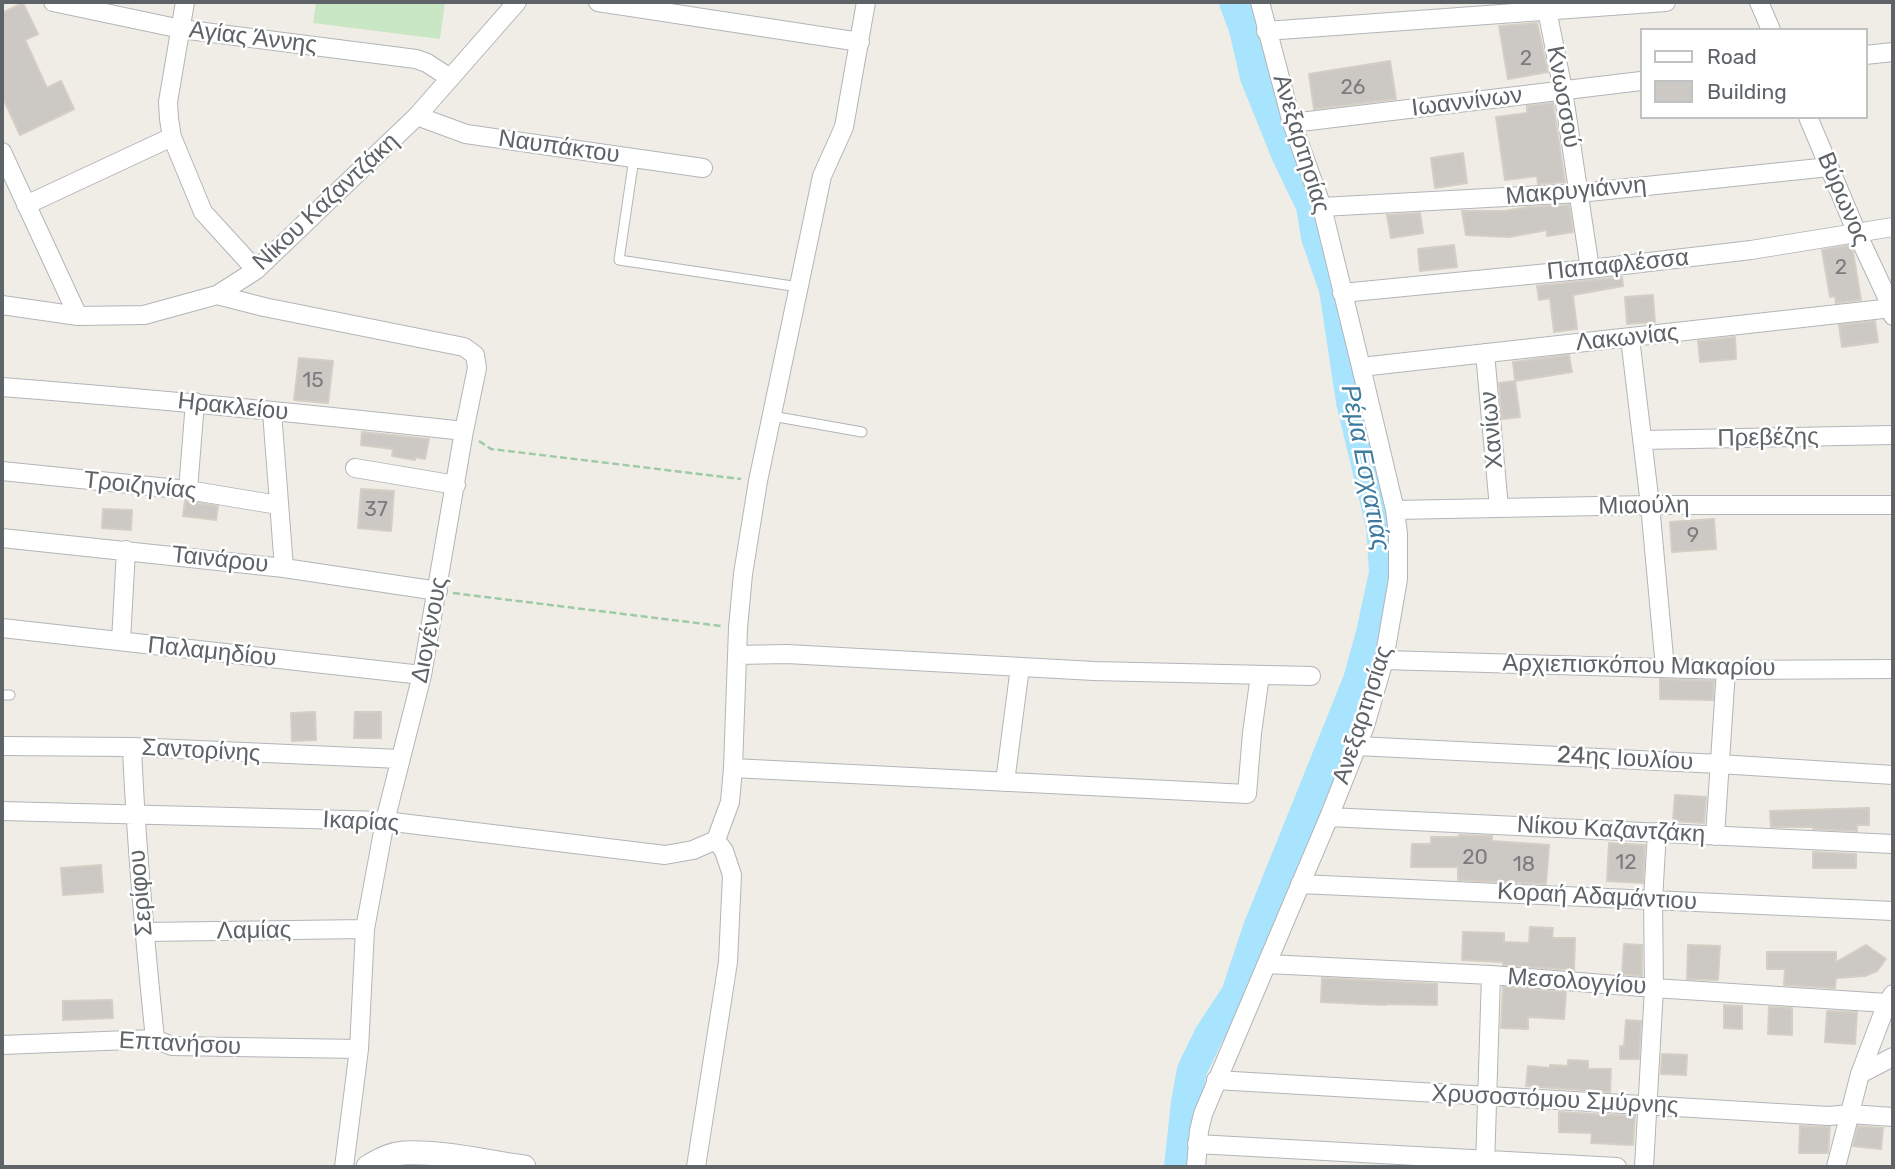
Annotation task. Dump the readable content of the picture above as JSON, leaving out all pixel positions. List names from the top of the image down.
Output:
{
  "streets": {
    "street": [
      "Αγίας Άννης",
      "Κνωσσού",
      "Ιωαννίνων",
      "Ανεξαρτησίας",
      "Ναυπάκτου",
      "Μακρυγιάννη",
      "Βύρωνος",
      "Νίκου Καζαντζάκη",
      "Παπαφλέσσα",
      "Λακωνίας",
      "Ηρακλείου",
      "Χανίων",
      "Πρεβέζης",
      "Τροιζηνίας",
      "Μιαούλη",
      "Ταινάρου",
      "Διογένους",
      "Παλαμηδίου",
      "Αρχιεπισκόπου Μακαρίου",
      "Σαντορίνης",
      "24ης Ιουλίου",
      "Ικαρίας",
      "Σερίφου",
      "Κοραή Αδαμάντιου",
      "Λαμίας",
      "Μεσολογγίου",
      "Επτανήσου",
      "Χρυσοστόμου Σμύρνης"
    ]
  },
  "crossings": [
    ["Αγίας Άννης", "Νίκου Καζαντζάκη"],
    ["Κνωσσού", "Ιωαννίνων"],
    ["Κνωσσού", "Μακρυγιάννη"],
    ["Κνωσσού", "Παπαφλέσσα"],
    ["Ιωαννίνων", "Ανεξαρτησίας"],
    ["Ανεξαρτησίας", "Μακρυγιάννη"],
    ["Ανεξαρτησίας", "Νίκου Καζαντζάκη"],
    ["Ανεξαρτησίας", "Παπαφλέσσα"],
    ["Ανεξαρτησίας", "Λακωνίας"],
    ["Ανεξαρτησίας", "Μιαούλη"],
    ["Ανεξαρτησίας", "Αρχιεπισκόπου Μακαρίου"],
    ["Ανεξαρτησίας", "24ης Ιουλίου"],
    ["Ανεξαρτησίας", "Κοραή Αδαμάντιου"],
    ["Ανεξαρτησίας", "Μεσολογγίου"],
    ["Ανεξαρτησίας", "Χρυσοστόμου Σμύρνης"],
    ["Ναυπάκτου", "Νίκου Καζαντζάκη"],
    ["Μακρυγιάννη", "Βύρωνος"],
    ["Βύρωνος", "Παπαφλέσσα"],
    ["Βύρωνος", "Λακωνίας"],
    ["Νίκου Καζαντζάκη", "Διογένους"],
    ["Λακωνίας", "Χανίων"],
    ["Ηρακλείου", "Διογένους"],
    ["Χανίων", "Μιαούλη"],
    ["Ταινάρου", "Διογένους"],
    ["Διογένους", "Παλαμηδίου"],
    ["Διογένους", "Σαντορίνης"],
    ["Διογένους", "Ικαρίας"],
    ["Διογένους", "Λαμίας"],
    ["Διογένους", "Επτανήσου"],
    ["Σαντορίνης", "Σερίφου"],
    ["Ικαρίας", "Σερίφου"],
    ["Σερίφου", "Λαμίας"],
    ["Σερίφου", "Επτανήσου"]
  ],
  "water": ["Ρέμα Εσχατιάς"],
  "house_numbers": [
    "2",
    "26",
    "2",
    "15",
    "37",
    "9",
    "20",
    "12",
    "18"
  ],
  "legend": ["Road", "Building"]
}
